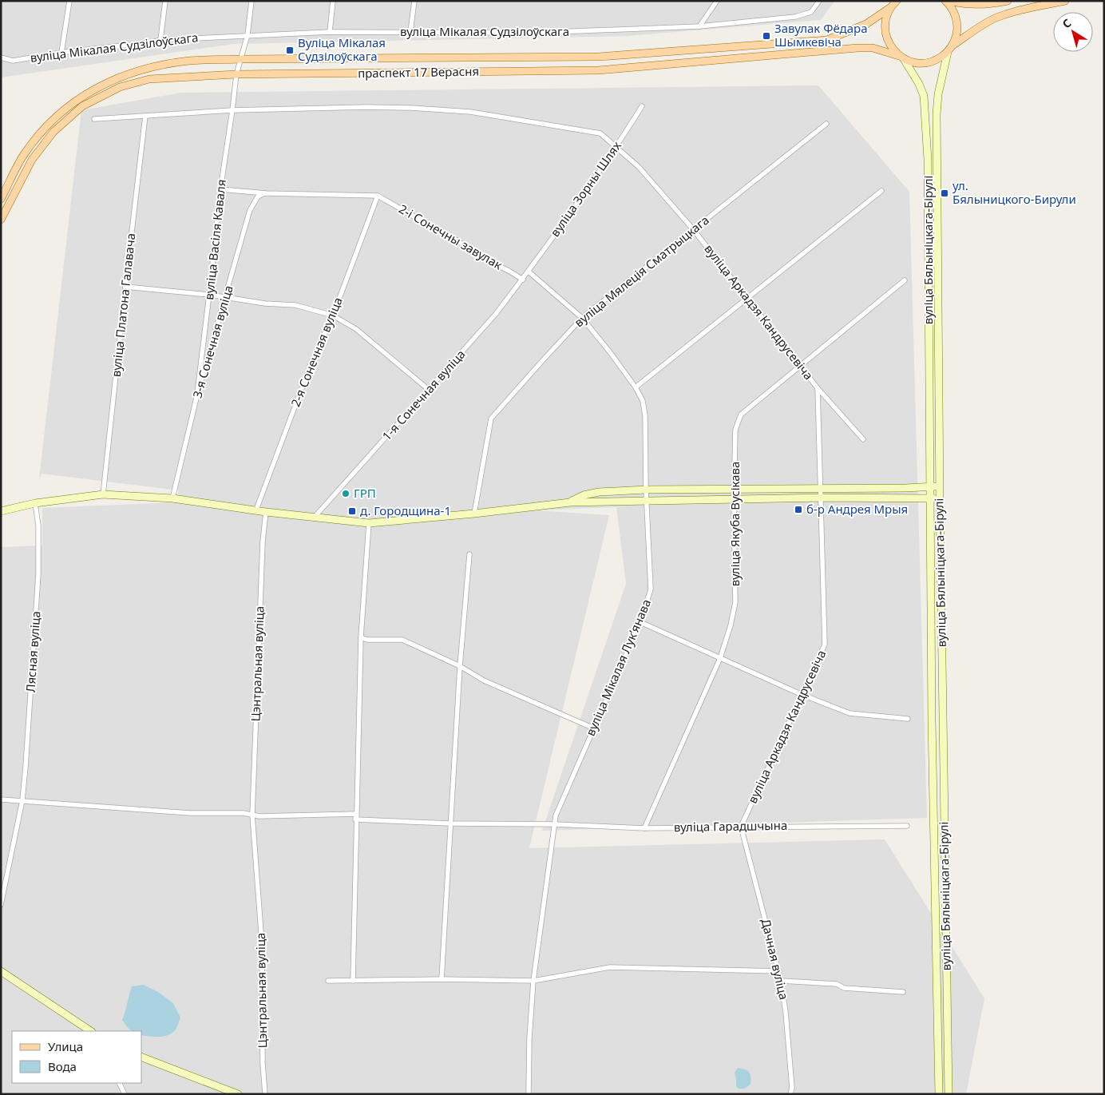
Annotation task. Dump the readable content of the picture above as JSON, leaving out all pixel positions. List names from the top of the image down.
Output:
{
  "streets": {
    "main road": ["праспект 17 Верасня", "вуліца Бялыніцкага-Бірулі"],
    "street": [
      "вуліца Мікалая Судзілоўскага",
      "вуліца Зорны Шлях",
      "2-і Сонечны завулак",
      "вуліца Васіля Каваля",
      "вуліца Мялеція Сматрыцкага",
      "вуліца Платона Галавача",
      "вуліца Аркадзя Кандрусевіча",
      "3-я Сонечная вуліца",
      "2-я Сонечная вуліца",
      "1-я Сонечная вуліца",
      "вуліца Якуба Вусікава",
      "Лясная вуліца",
      "Цэнтральная вуліца",
      "вуліца Мікалая Лукʼянава",
      "вуліца Гарадшчына",
      "Дачная вуліца"
    ]
  },
  "crossings": [
    ["вуліца Мікалая Судзілоўскага", "вуліца Васіля Каваля"],
    ["праспект 17 Верасня", "вуліца Васіля Каваля"],
    ["праспект 17 Верасня", "вуліца Бялыніцкага-Бірулі"],
    ["вуліца Зорны Шлях", "вуліца Аркадзя Кандрусевіча"],
    ["вуліца Зорны Шлях", "1-я Сонечная вуліца"],
    ["вуліца Зорны Шлях", "вуліца Мікалая Лукʼянава"],
    ["2-і Сонечны завулак", "2-я Сонечная вуліца"],
    ["2-і Сонечны завулак", "1-я Сонечная вуліца"],
    ["вуліца Васіля Каваля", "3-я Сонечная вуліца"],
    ["вуліца Мялеція Сматрыцкага", "вуліца Аркадзя Кандрусевіча"],
    ["вуліца Мялеція Сматрыцкага", "вуліца Мікалая Лукʼянава"],
    ["вуліца Аркадзя Кандрусевіча", "вуліца Якуба Вусікава"],
    ["вуліца Аркадзя Кандрусевіча", "вуліца Гарадшчына"],
    ["вуліца Аркадзя Кандрусевіча", "Дачная вуліца"],
    ["1-я Сонечная вуліца", "вуліца Мікалая Лукʼянава"],
    ["вуліца Якуба Вусікава", "вуліца Гарадшчына"],
    ["вуліца Мікалая Лукʼянава", "вуліца Гарадшчына"],
    ["вуліца Гарадшчына", "Дачная вуліца"]
  ],
  "places": {
    "transit": [
      "Завулак Фёдара Шымкевіча",
      "Вуліца Мікалая Судзілоўскага",
      "ул. Бялыницкого-Бирули",
      "б-р Андрея Мрыя",
      "д. Городщина-1"
    ],
    "other": ["ГРП"]
  },
  "legend": ["Улица", "Вода"],
  "north": "top left"
}
